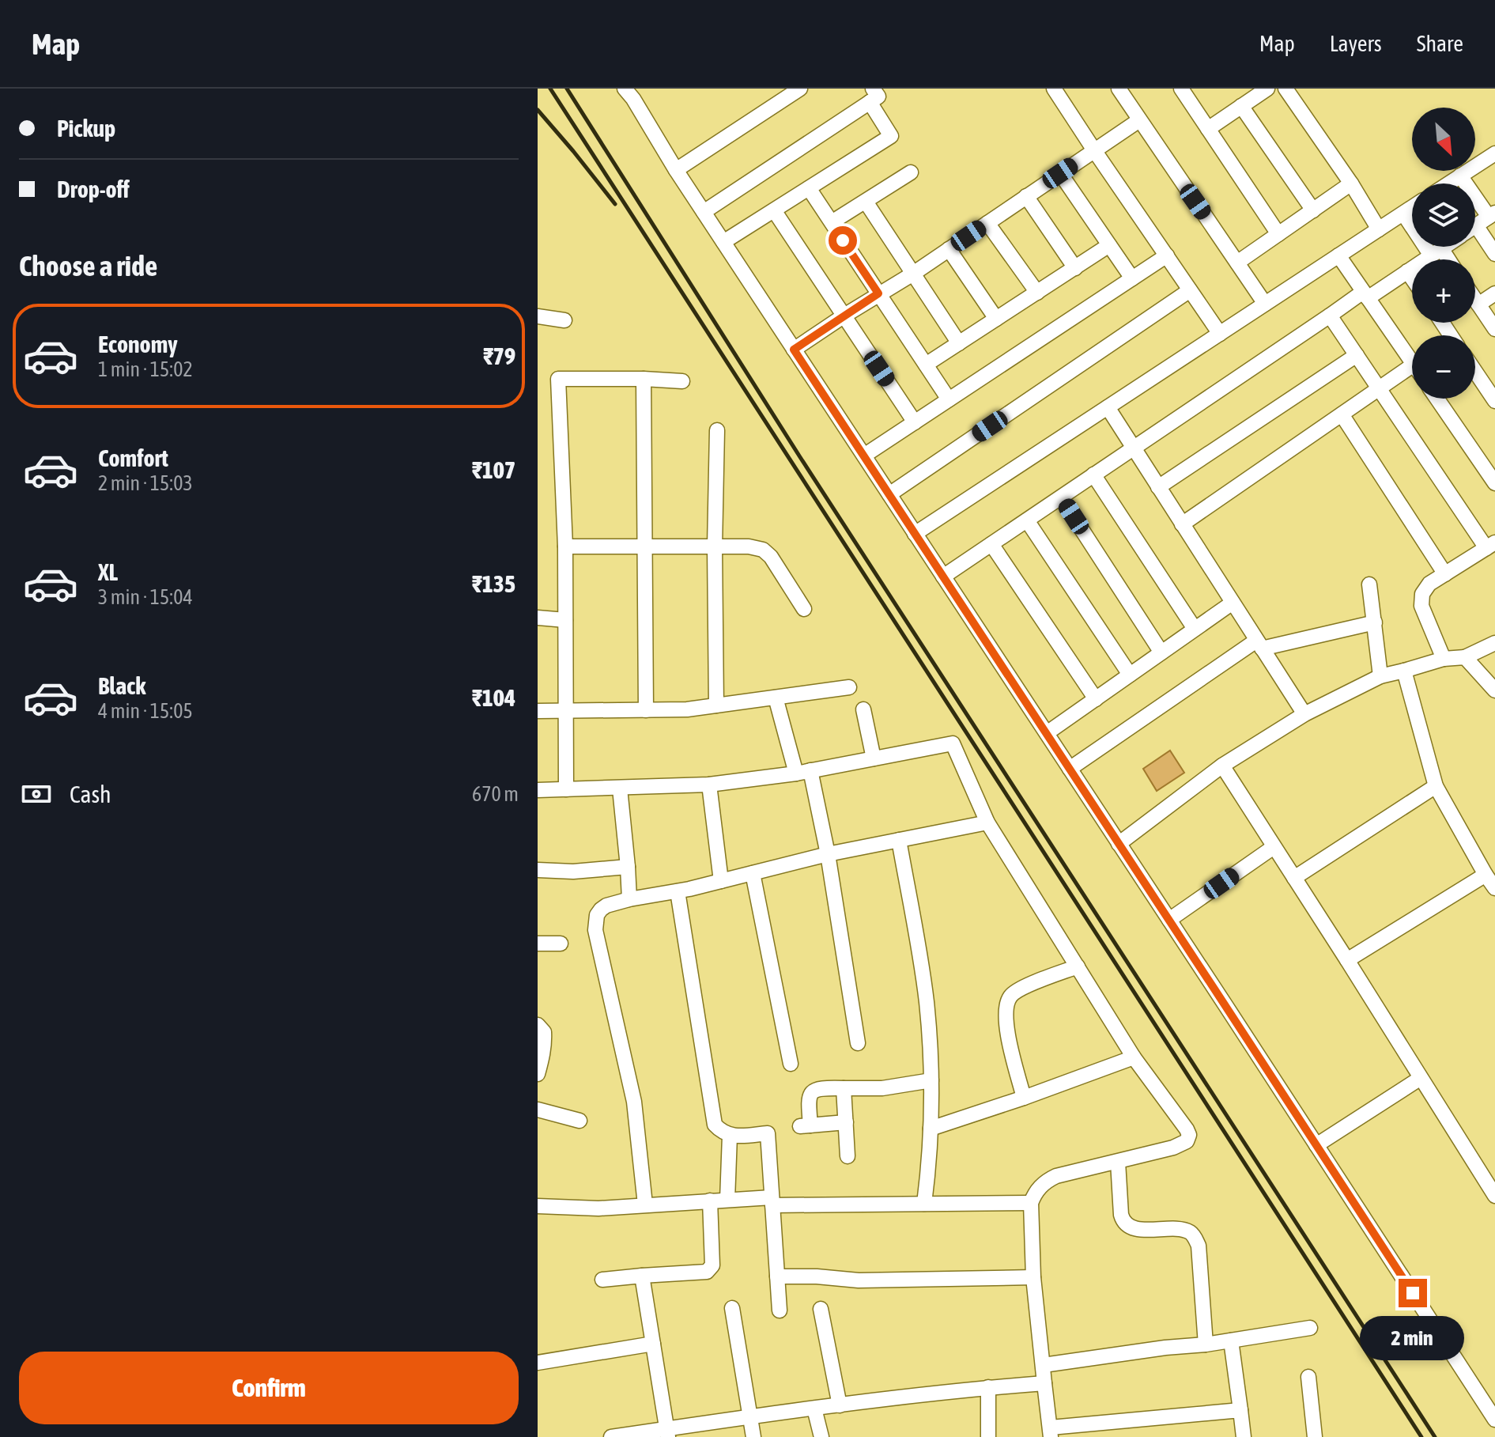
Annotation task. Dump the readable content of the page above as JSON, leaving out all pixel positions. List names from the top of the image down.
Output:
{
  "north": "bottom right",
  "page": {
    "header": "Map",
    "nav": ["Map", "Layers", "Share"],
    "banner": ["Pickup", "Drop-off"],
    "map_buttons": ["+", "−"],
    "heading": "Choose a ride",
    "list": [
      {
        "name": "Economy",
        "note": "1 min · 15:02",
        "value": "₹79"
      },
      {
        "name": "Comfort",
        "note": "2 min · 15:03",
        "value": "₹107"
      },
      {
        "name": "XL",
        "note": "3 min · 15:04",
        "value": "₹135"
      },
      {
        "name": "Black",
        "note": "4 min · 15:05",
        "value": "₹104"
      }
    ],
    "pay": ["Cash", "670 m"],
    "bubble": "2 min",
    "buttons": "Confirm"
  }
}
